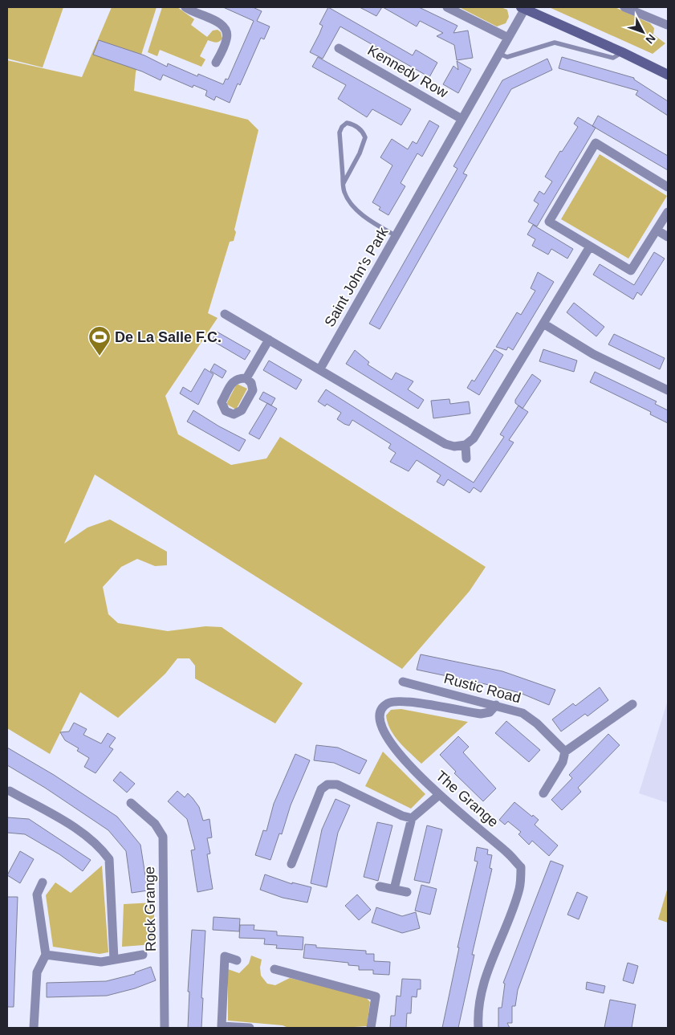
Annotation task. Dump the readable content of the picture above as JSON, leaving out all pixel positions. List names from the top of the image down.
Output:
{
  "streets": {
    "street": [
      "Kennedy Row",
      "Saint John's Park",
      "Rustic Road",
      "The Grange",
      "Rock Grange"
    ]
  },
  "crossings": [
    ["Kennedy Row", "Saint John's Park"],
    ["Rustic Road", "The Grange"]
  ],
  "places": {
    "sports": ["De La Salle F.C."]
  },
  "north": "bottom right"
}
